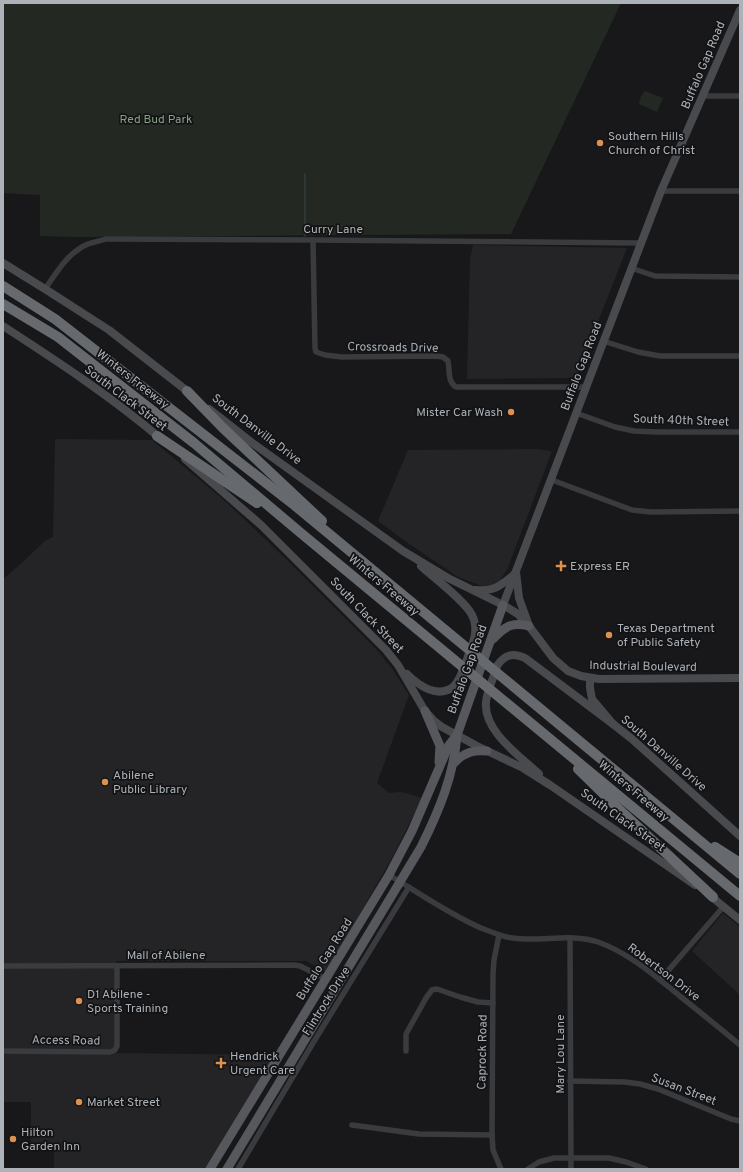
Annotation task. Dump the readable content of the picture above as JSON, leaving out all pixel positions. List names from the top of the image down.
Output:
{
  "streets": {
    "highway": ["Winters Freeway"],
    "main road": [
      "Buffalo Gap Road",
      "South Clack Street",
      "South Danville Drive",
      "Industrial Boulevard"
    ],
    "street": [
      "Curry Lane",
      "Crossroads Drive",
      "South 40th Street",
      "Mall of Abilene",
      "Robertson Drive",
      "Flintrock Drive",
      "Access Road",
      "Caprock Road",
      "Mary Lou Lane",
      "Susan Street"
    ]
  },
  "crossings": [
    ["Buffalo Gap Road", "Curry Lane"],
    ["Buffalo Gap Road", "Crossroads Drive"],
    ["Buffalo Gap Road", "South Clack Street"],
    ["Buffalo Gap Road", "South 40th Street"],
    ["Buffalo Gap Road", "South Danville Drive"],
    ["Buffalo Gap Road", "Industrial Boulevard"],
    ["Buffalo Gap Road", "Mall of Abilene"],
    ["Buffalo Gap Road", "Robertson Drive"],
    ["Curry Lane", "Crossroads Drive"],
    ["Curry Lane", "South Danville Drive"],
    ["South Danville Drive", "Industrial Boulevard"],
    ["Mall of Abilene", "Access Road"],
    ["Robertson Drive", "Flintrock Drive"],
    ["Robertson Drive", "Caprock Road"],
    ["Robertson Drive", "Mary Lou Lane"],
    ["Mary Lou Lane", "Susan Street"]
  ],
  "parks": ["Red Bud Park"],
  "places": {
    "other": [
      "Southern Hills Church of Christ",
      "Mister Car Wash",
      "Texas Department of Public Safety",
      "Abilene Public Library",
      "D1 Abilene - Sports Training",
      "Market Street",
      "Hilton Garden Inn"
    ],
    "health": ["Express ER", "Hendrick Urgent Care"]
  }
}
